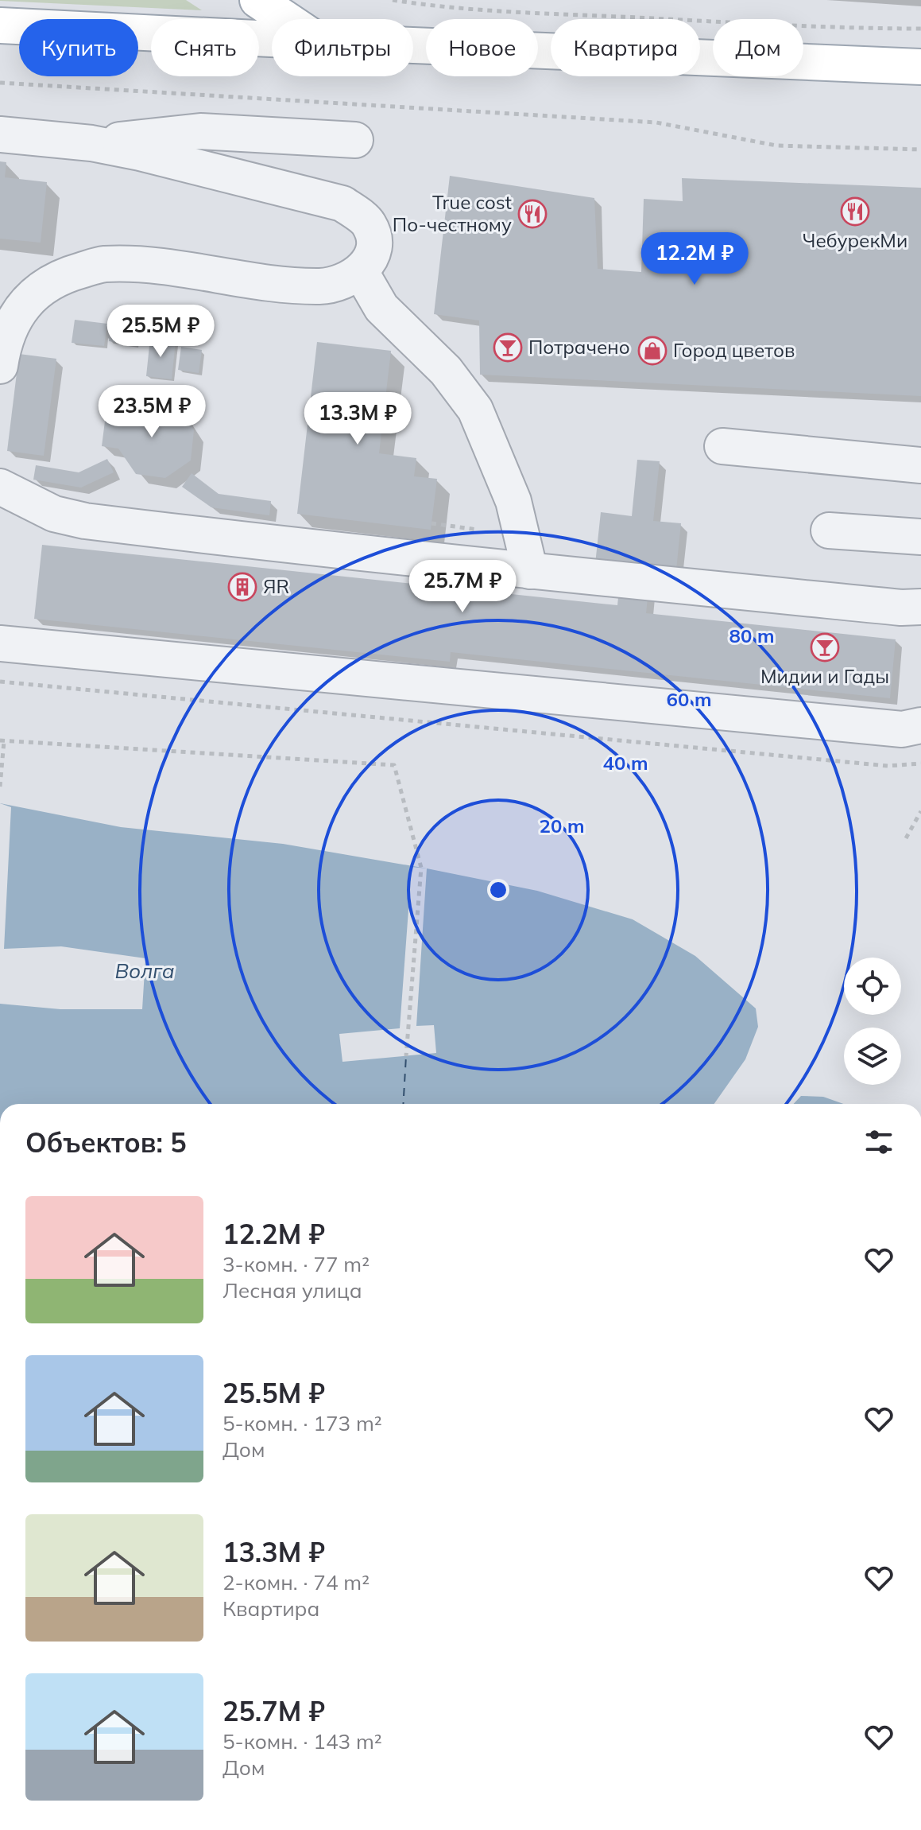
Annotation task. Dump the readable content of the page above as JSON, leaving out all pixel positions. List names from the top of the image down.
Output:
{
  "water": ["Волга"],
  "places": {
    "restaurant": ["ЧебурекМи", "True cost По-честному"],
    "bar": ["Потрачено", "Мидии и Гады"],
    "shop": ["Город цветов"],
    "building": ["ЯR"]
  },
  "page": {
    "chip": [
      "Купить",
      "Снять",
      "Фильтры",
      "Новое",
      "Квартира",
      "Дом"
    ],
    "price": [
      "12.2M ₽",
      "25.5M ₽",
      "23.5M ₽",
      "13.3M ₽",
      "25.7M ₽"
    ],
    "heading": "Объектов: 5",
    "list": [
      {
        "name": "12.2M ₽",
        "note": "3-комн. · 77 m² · Лесная улица"
      },
      {
        "name": "25.5M ₽",
        "note": "5-комн. · 173 m² · Дом"
      },
      {
        "name": "13.3M ₽",
        "note": "2-комн. · 74 m² · Квартира"
      },
      {
        "name": "25.7M ₽",
        "note": "5-комн. · 143 m² · Дом"
      }
    ]
  },
  "rings": [
    "80 m",
    "60 m",
    "40 m",
    "20 m"
  ]
}
